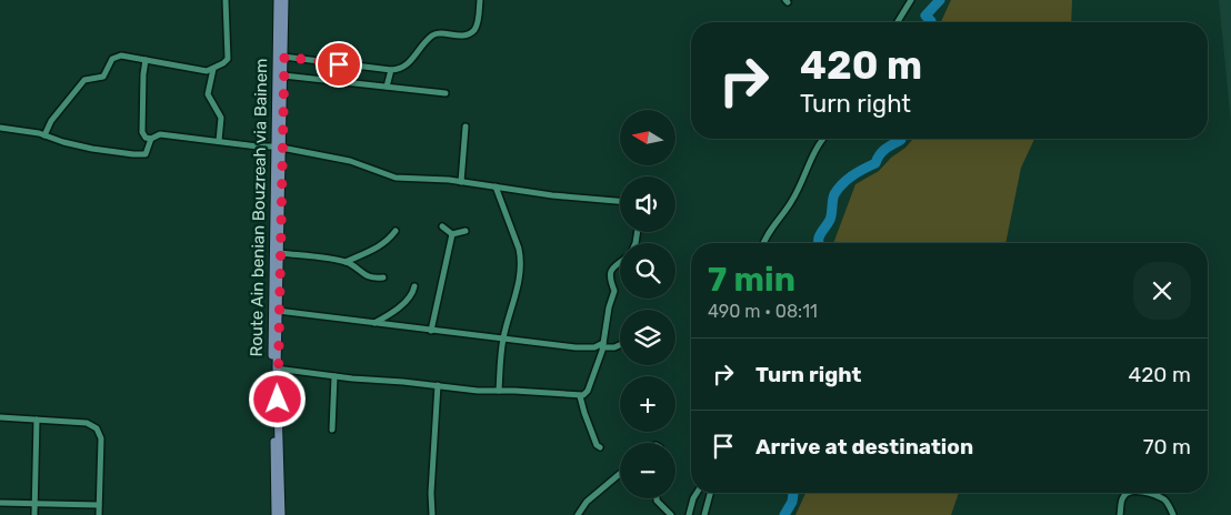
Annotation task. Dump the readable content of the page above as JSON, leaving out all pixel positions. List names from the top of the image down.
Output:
{
  "streets": {
    "main road": ["Route Ain benian Bouzreah via Bainem"]
  },
  "north": "left",
  "page": {
    "turn": ["420 m", "Turn right"],
    "map_buttons": ["+", "−"],
    "heading": ["7 min", "490 m · 08:11"],
    "list": [
      {
        "name": "Turn right",
        "value": "420 m"
      },
      {
        "name": "Arrive at destination",
        "value": "70 m"
      }
    ]
  }
}
